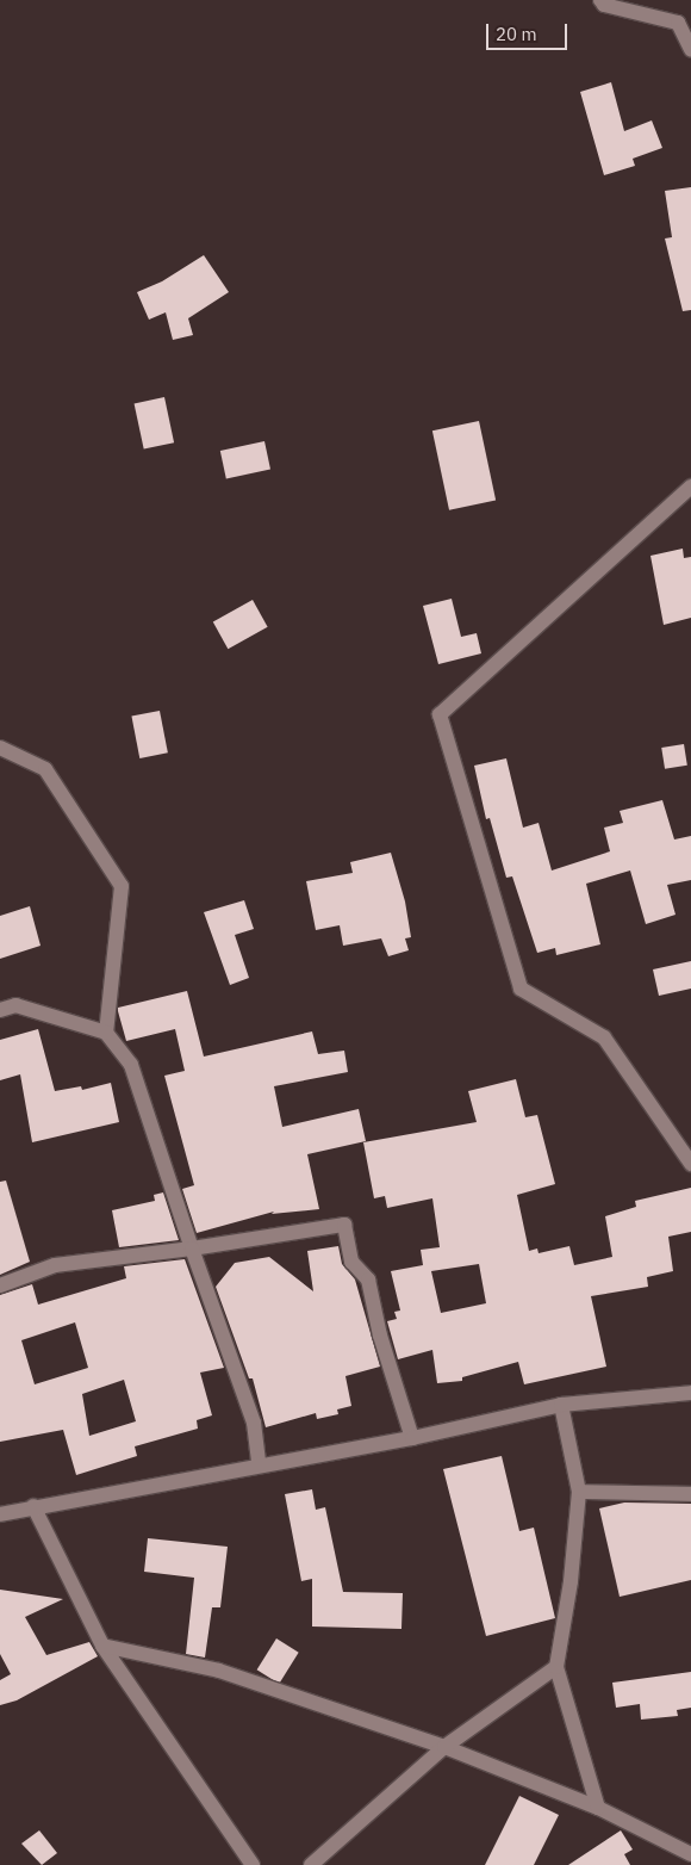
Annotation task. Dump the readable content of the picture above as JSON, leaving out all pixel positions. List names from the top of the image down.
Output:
{
  "scale_bar": "20 m"
}
